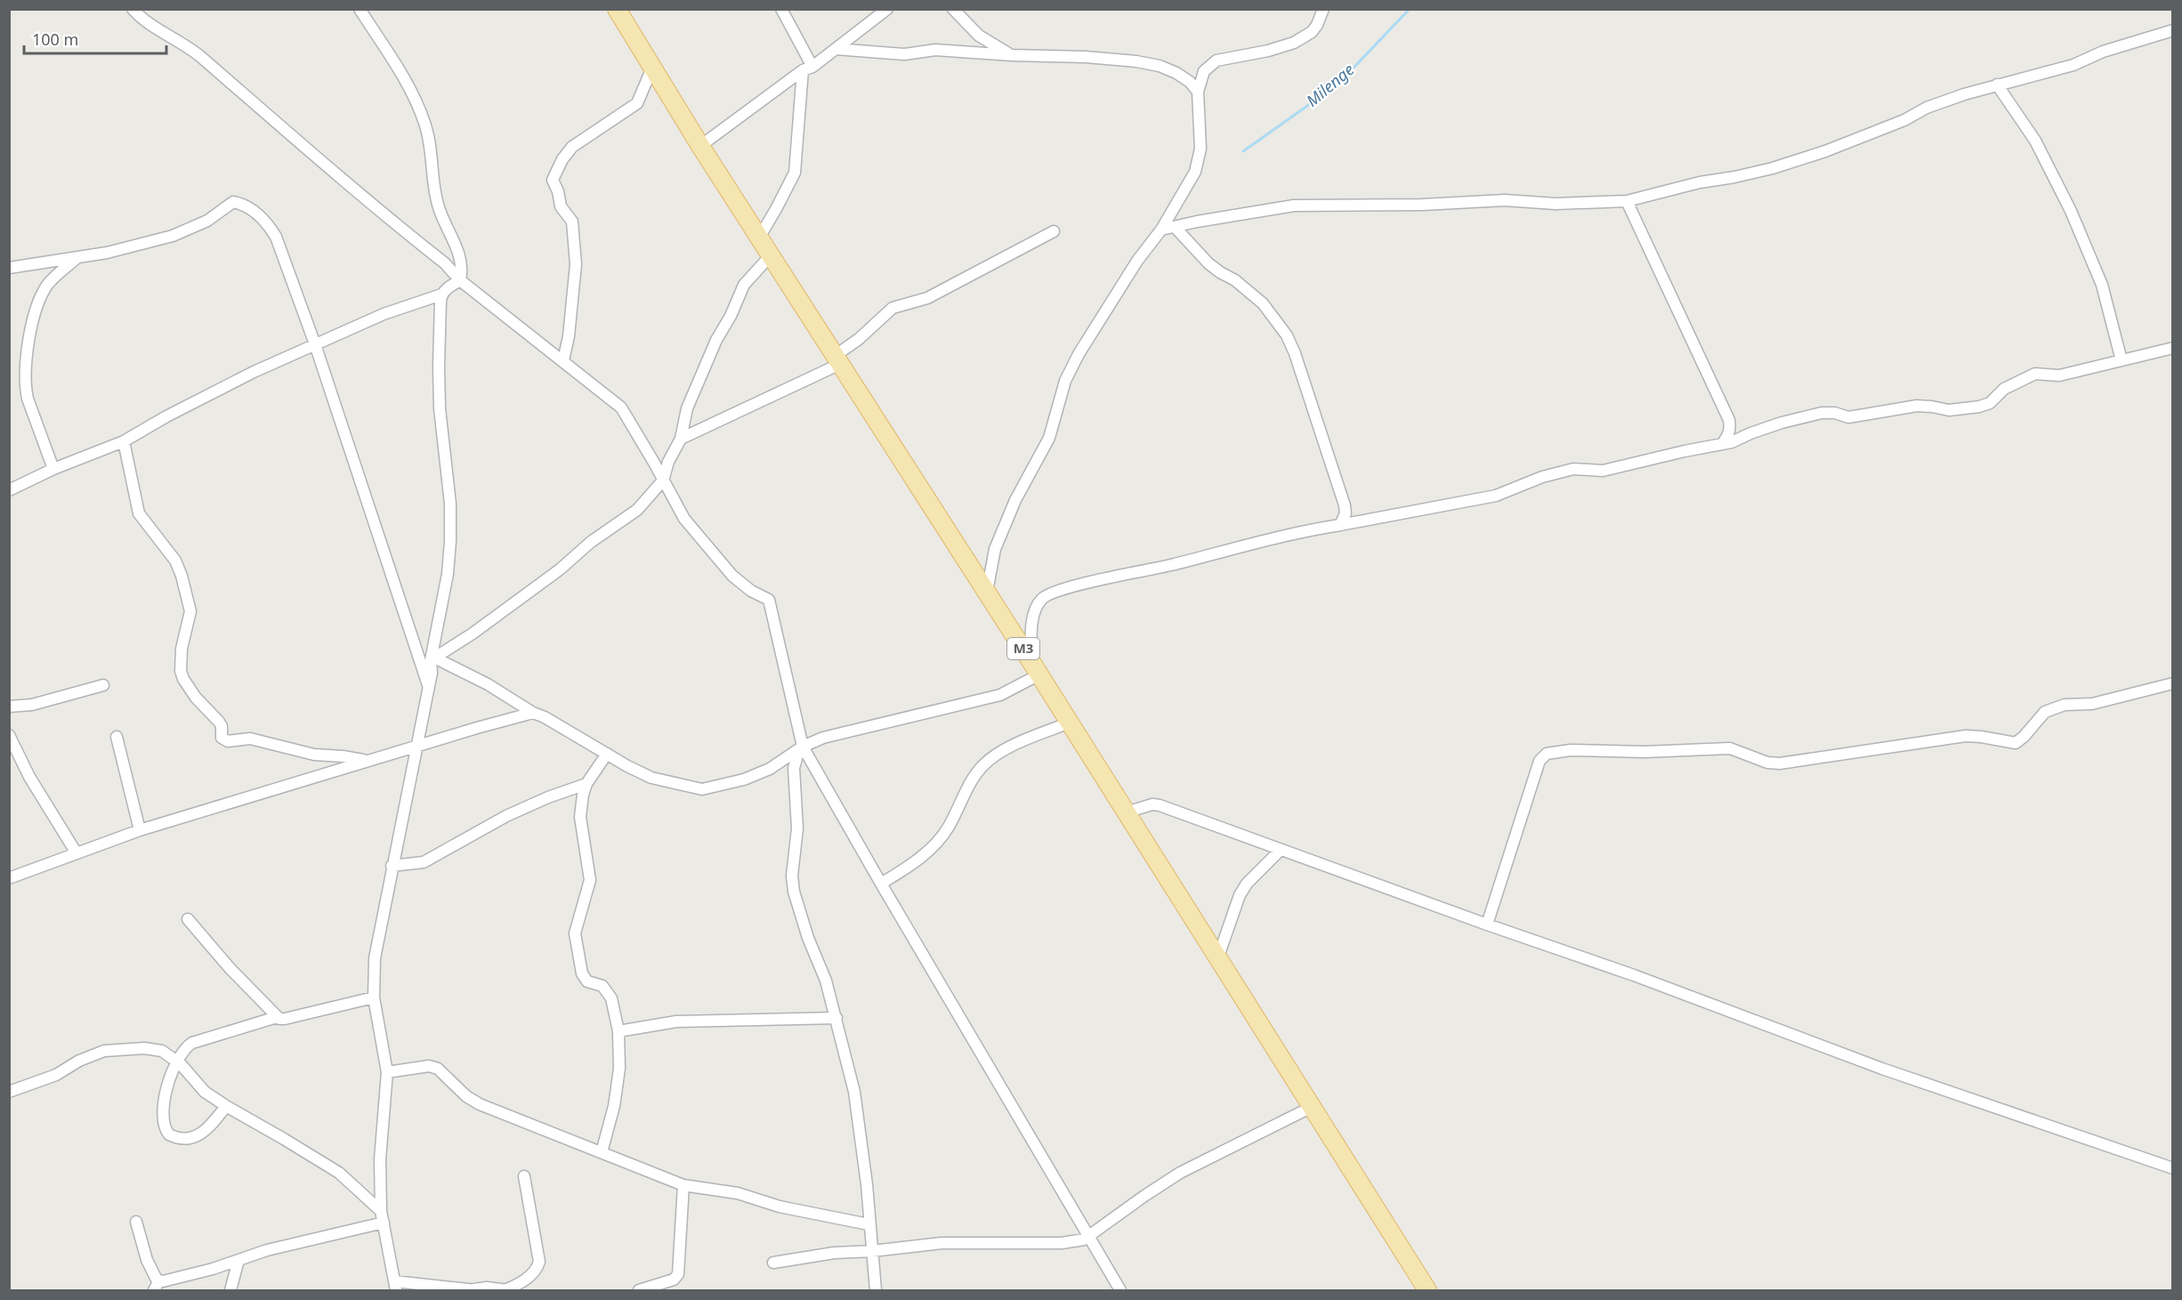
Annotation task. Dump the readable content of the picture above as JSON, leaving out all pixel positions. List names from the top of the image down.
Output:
{
  "streets": {
    "main road": ["M3"]
  },
  "water": ["Milenge"],
  "scale_bar": "100 m"
}
